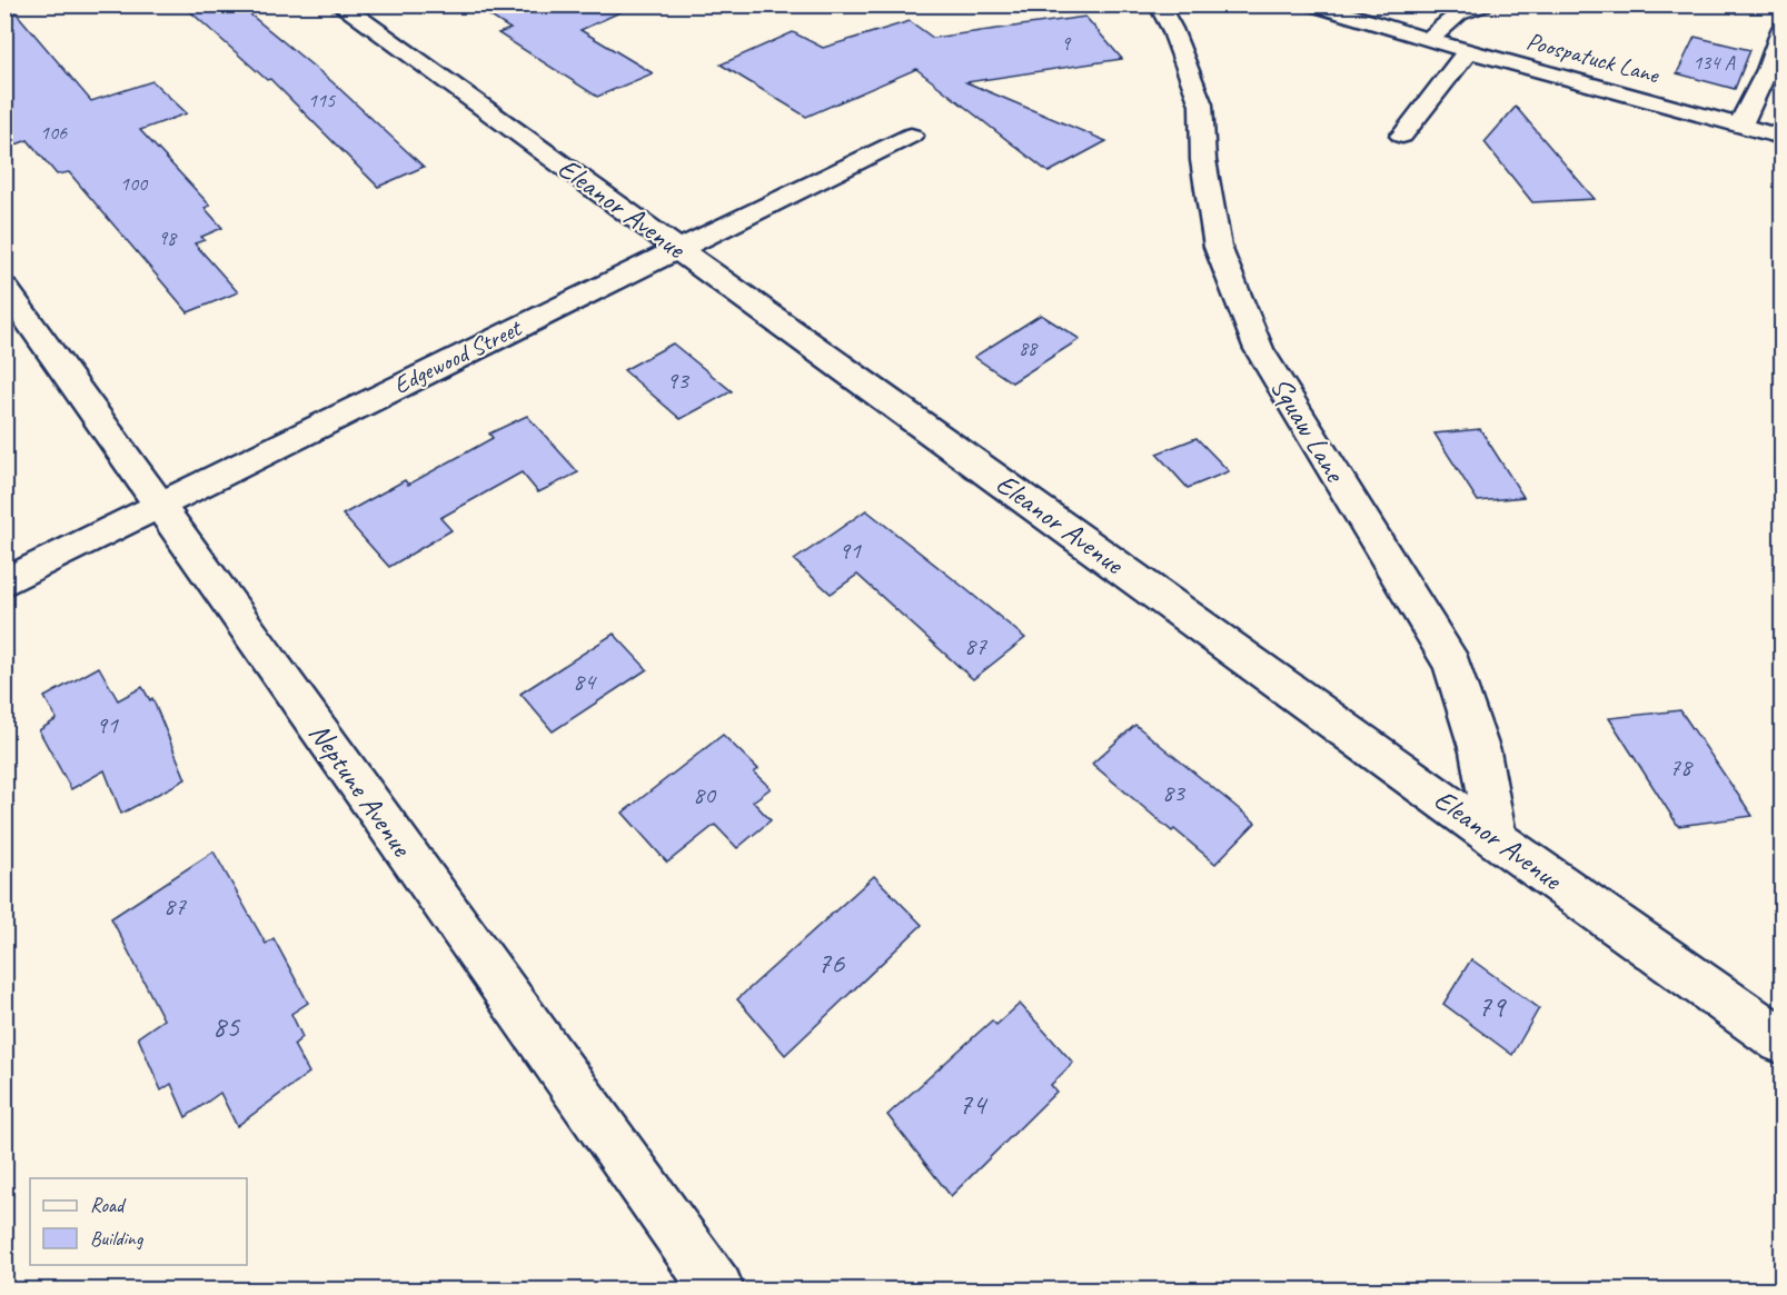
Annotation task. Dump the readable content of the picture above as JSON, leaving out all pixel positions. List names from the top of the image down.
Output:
{
  "streets": {
    "street": [
      "Poospatuck Lane",
      "Eleanor Avenue",
      "Edgewood Street",
      "Squaw Lane",
      "Neptune Avenue"
    ]
  },
  "crossings": [
    ["Eleanor Avenue", "Edgewood Street"],
    ["Eleanor Avenue", "Squaw Lane"],
    ["Edgewood Street", "Neptune Avenue"]
  ],
  "house_numbers": [
    "9",
    "134 A",
    "115",
    "106",
    "100",
    "98",
    "88",
    "93",
    "91",
    "87",
    "84",
    "91",
    "78",
    "83",
    "80",
    "87",
    "76",
    "79",
    "85",
    "74"
  ],
  "legend": ["Road", "Building"]
}
